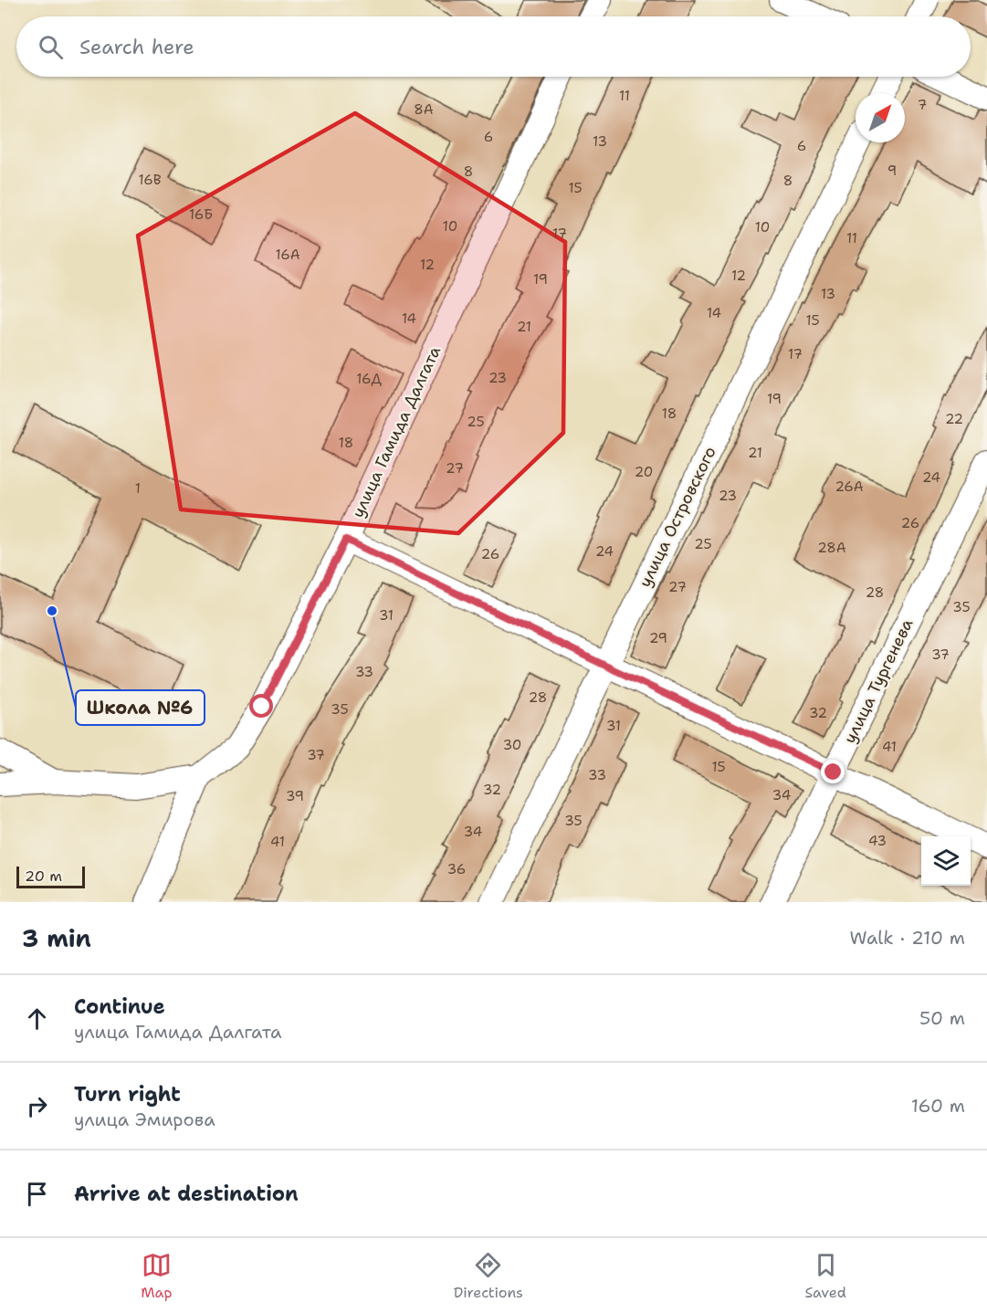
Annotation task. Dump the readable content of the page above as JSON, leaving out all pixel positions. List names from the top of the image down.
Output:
{
  "streets": {
    "street": ["улица Гамида Далгата", "улица Островского", "улица Тургенева"]
  },
  "places": ["Школа №6"],
  "house_numbers": [
    "11",
    "7",
    "8А",
    "6",
    "13",
    "6",
    "9",
    "8",
    "16В",
    "8",
    "15",
    "16Б",
    "10",
    "10",
    "17",
    "11",
    "16А",
    "12",
    "12",
    "19",
    "13",
    "14",
    "14",
    "15",
    "21",
    "17",
    "23",
    "16Д",
    "19",
    "18",
    "22",
    "25",
    "18",
    "21",
    "27",
    "20",
    "24",
    "26А",
    "1",
    "23",
    "26",
    "25",
    "28А",
    "24",
    "26",
    "27",
    "28",
    "35",
    "31",
    "29",
    "37",
    "33",
    "28",
    "35",
    "32",
    "31",
    "30",
    "41",
    "37",
    "15",
    "33",
    "32",
    "34",
    "39",
    "35",
    "34",
    "43",
    "41",
    "36"
  ],
  "scale_bar": "20 m",
  "north": "top right",
  "page": {
    "search": "Search here",
    "scale": "20 m",
    "heading": ["3 min", "Walk · 210 m"],
    "list": [
      ["Continue", "улица Гамида Далгата", "50 m"],
      ["Turn right", "улица Эмирова", "160 m"],
      "Arrive at destination"
    ],
    "nav": ["Map", "Directions", "Saved"]
  }
}
